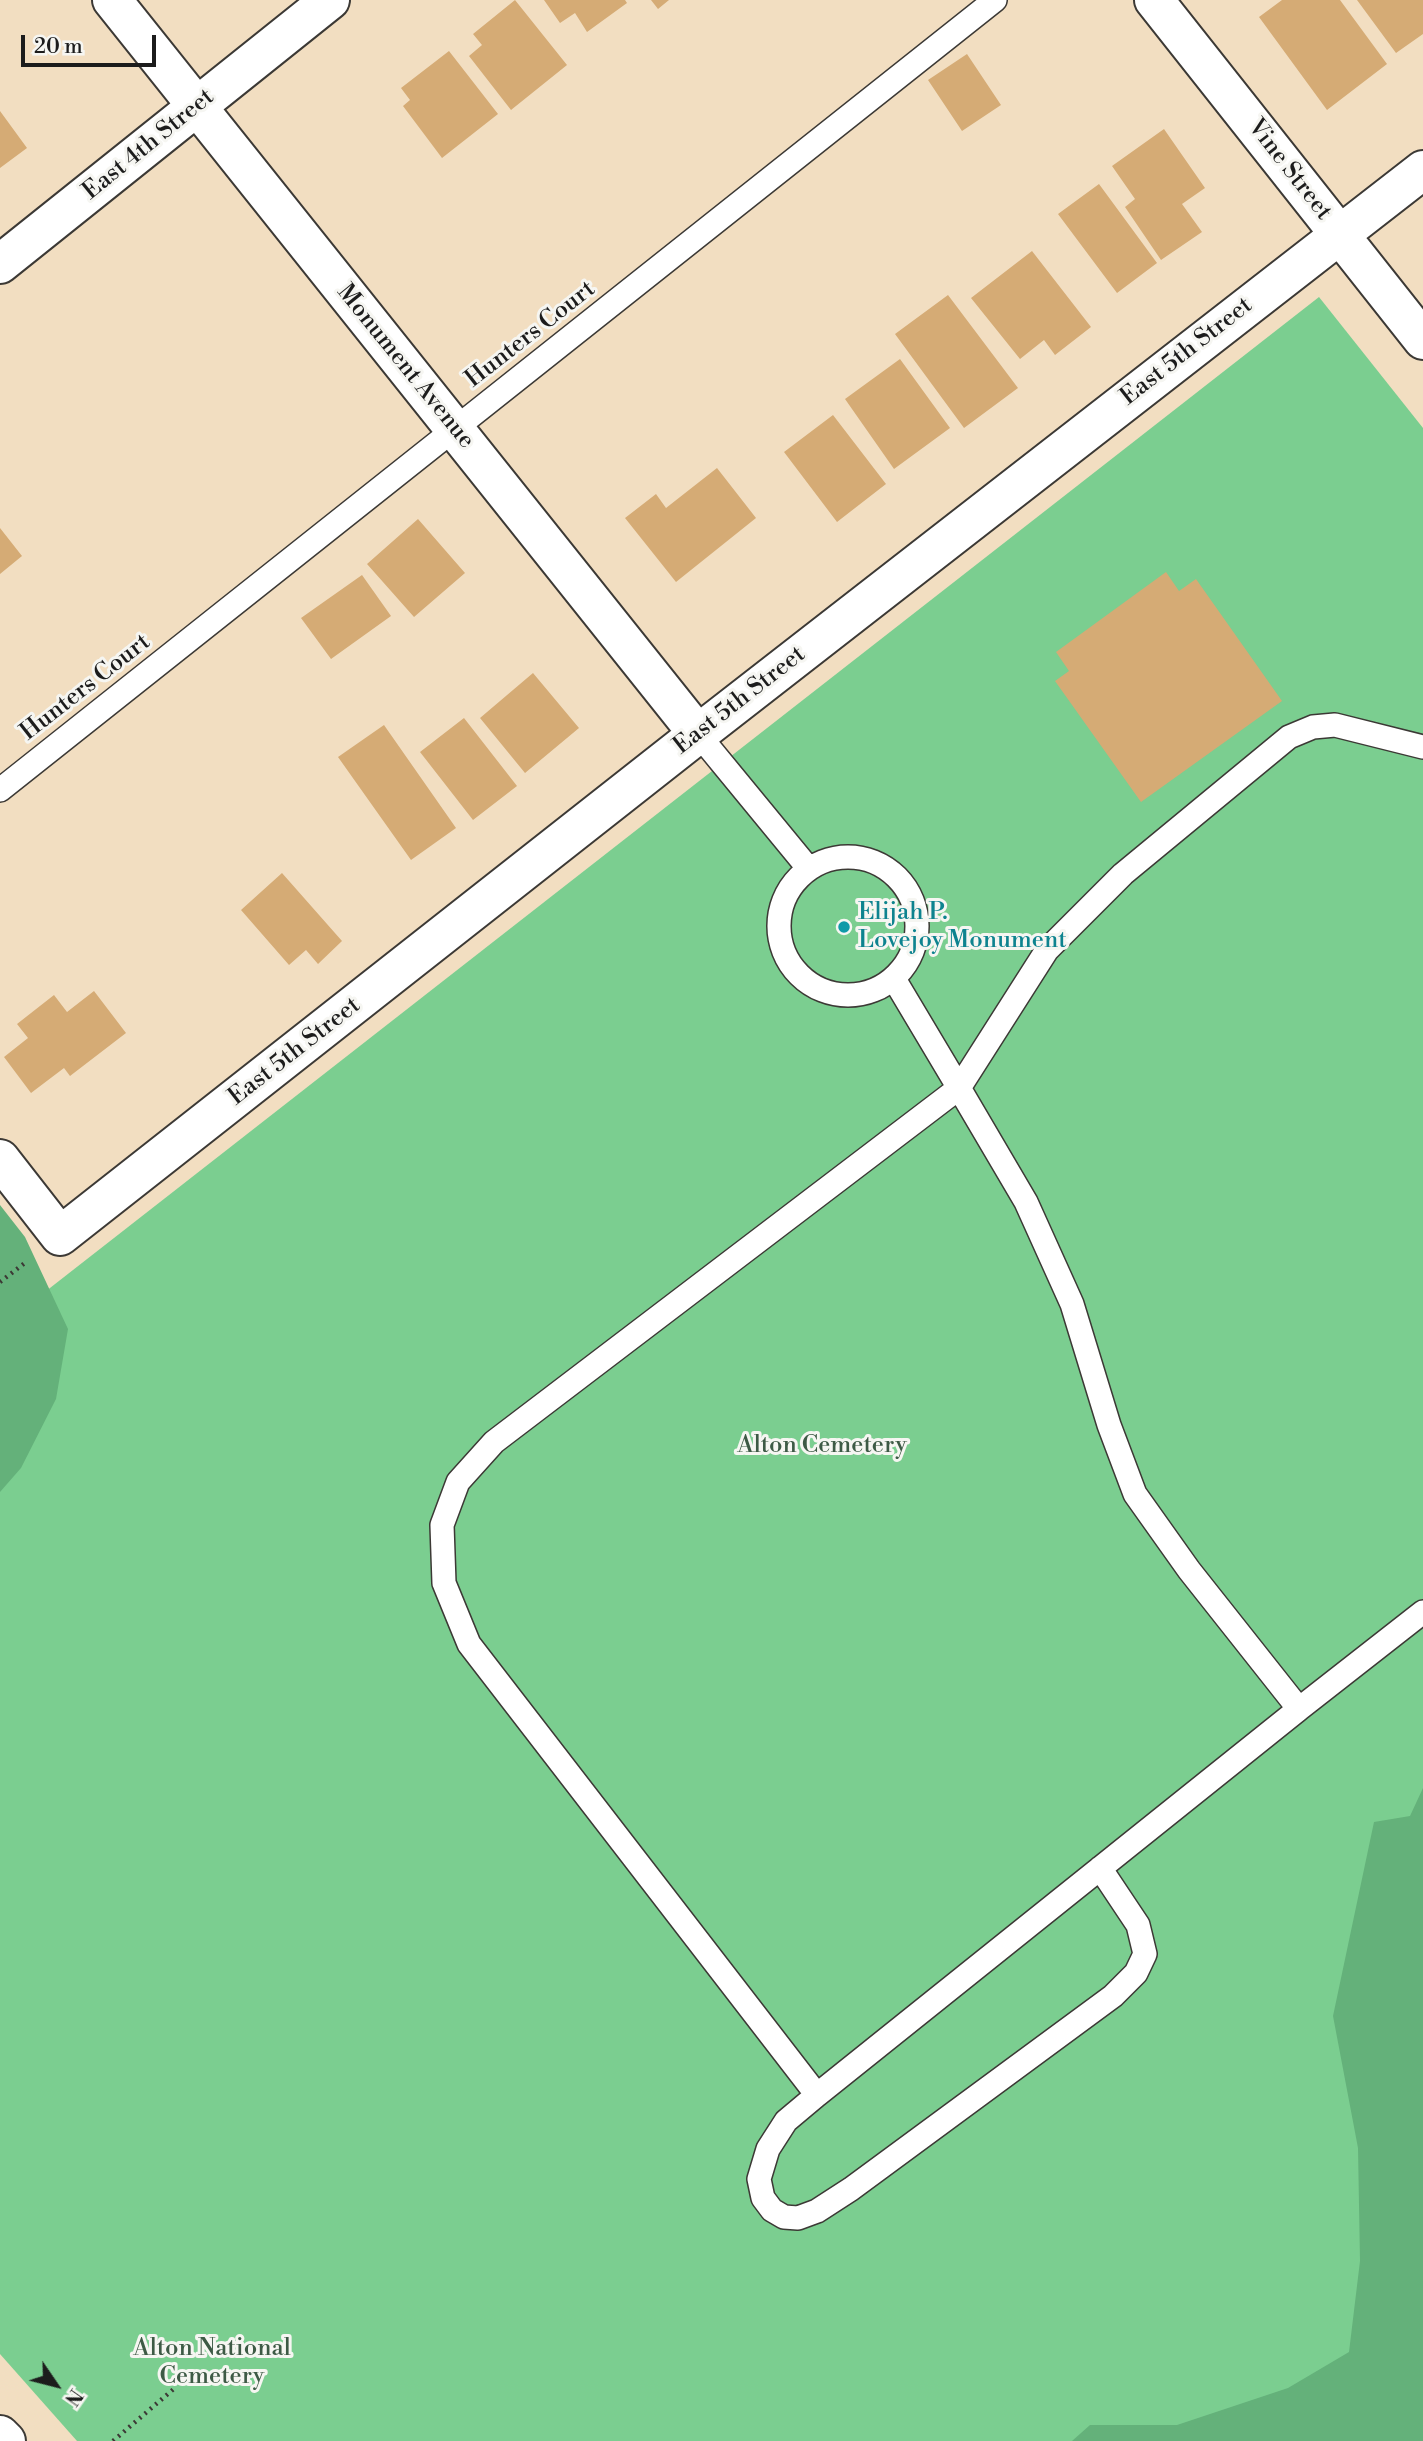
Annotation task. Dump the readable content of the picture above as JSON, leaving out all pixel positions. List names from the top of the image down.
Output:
{
  "streets": {
    "street": [
      "East 4th Street",
      "Vine Street",
      "East 5th Street",
      "Monument Avenue"
    ],
    "lane": ["Hunters Court"]
  },
  "crossings": [
    ["East 4th Street", "Monument Avenue"],
    ["Vine Street", "East 5th Street"],
    ["Hunters Court", "Monument Avenue"],
    ["East 5th Street", "Monument Avenue"]
  ],
  "parks": ["Alton Cemetery", "Alton National Cemetery"],
  "places": ["Elijah P. Lovejoy Monument"],
  "scale_bar": "20 m",
  "north": "bottom right"
}
